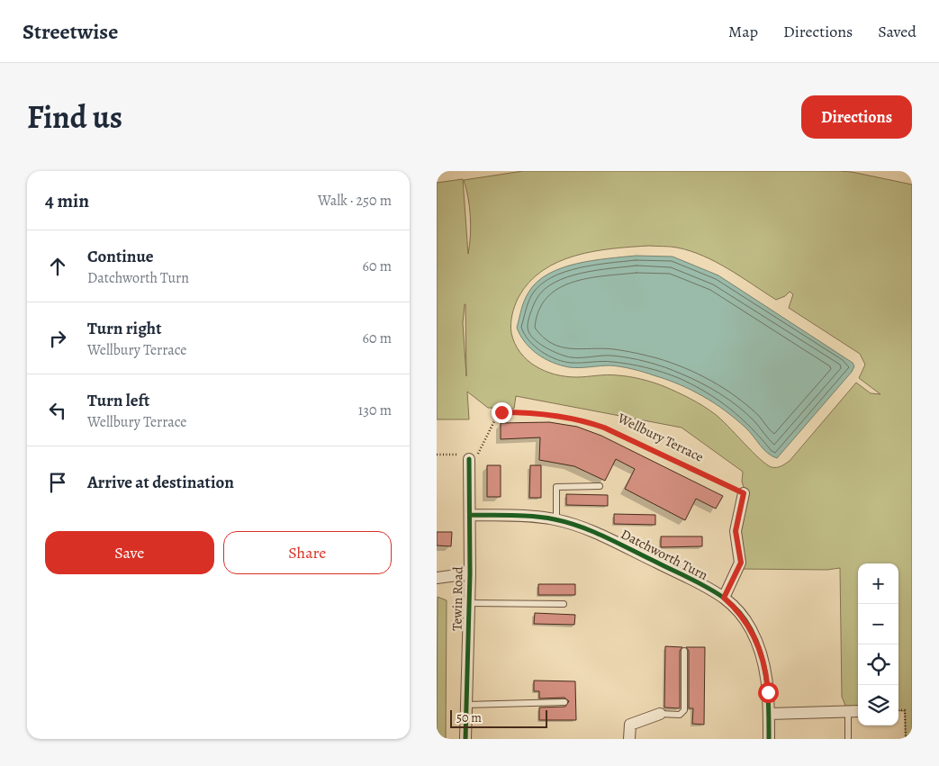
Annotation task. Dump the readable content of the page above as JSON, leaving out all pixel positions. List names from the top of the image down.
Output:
{
  "streets": {
    "street": ["Datchworth Turn", "Tewin Road"],
    "path": ["Wellbury Terrace"]
  },
  "crossings": [
    ["Wellbury Terrace", "Tewin Road"],
    ["Datchworth Turn", "Tewin Road"]
  ],
  "scale_bar": "50 m",
  "page": {
    "header": "Streetwise",
    "nav": ["Map", "Directions", "Saved"],
    "title": "Find us",
    "buttons": [
      "Directions",
      ["Save", "Share"]
    ],
    "heading": ["4 min", "Walk · 250 m"],
    "list": [
      ["Continue", "Datchworth Turn", "60 m"],
      ["Turn right", "Wellbury Terrace", "60 m"],
      ["Turn left", "Wellbury Terrace", "130 m"],
      "Arrive at destination"
    ],
    "map_buttons": ["+", "−"],
    "scale": "50 m"
  }
}
